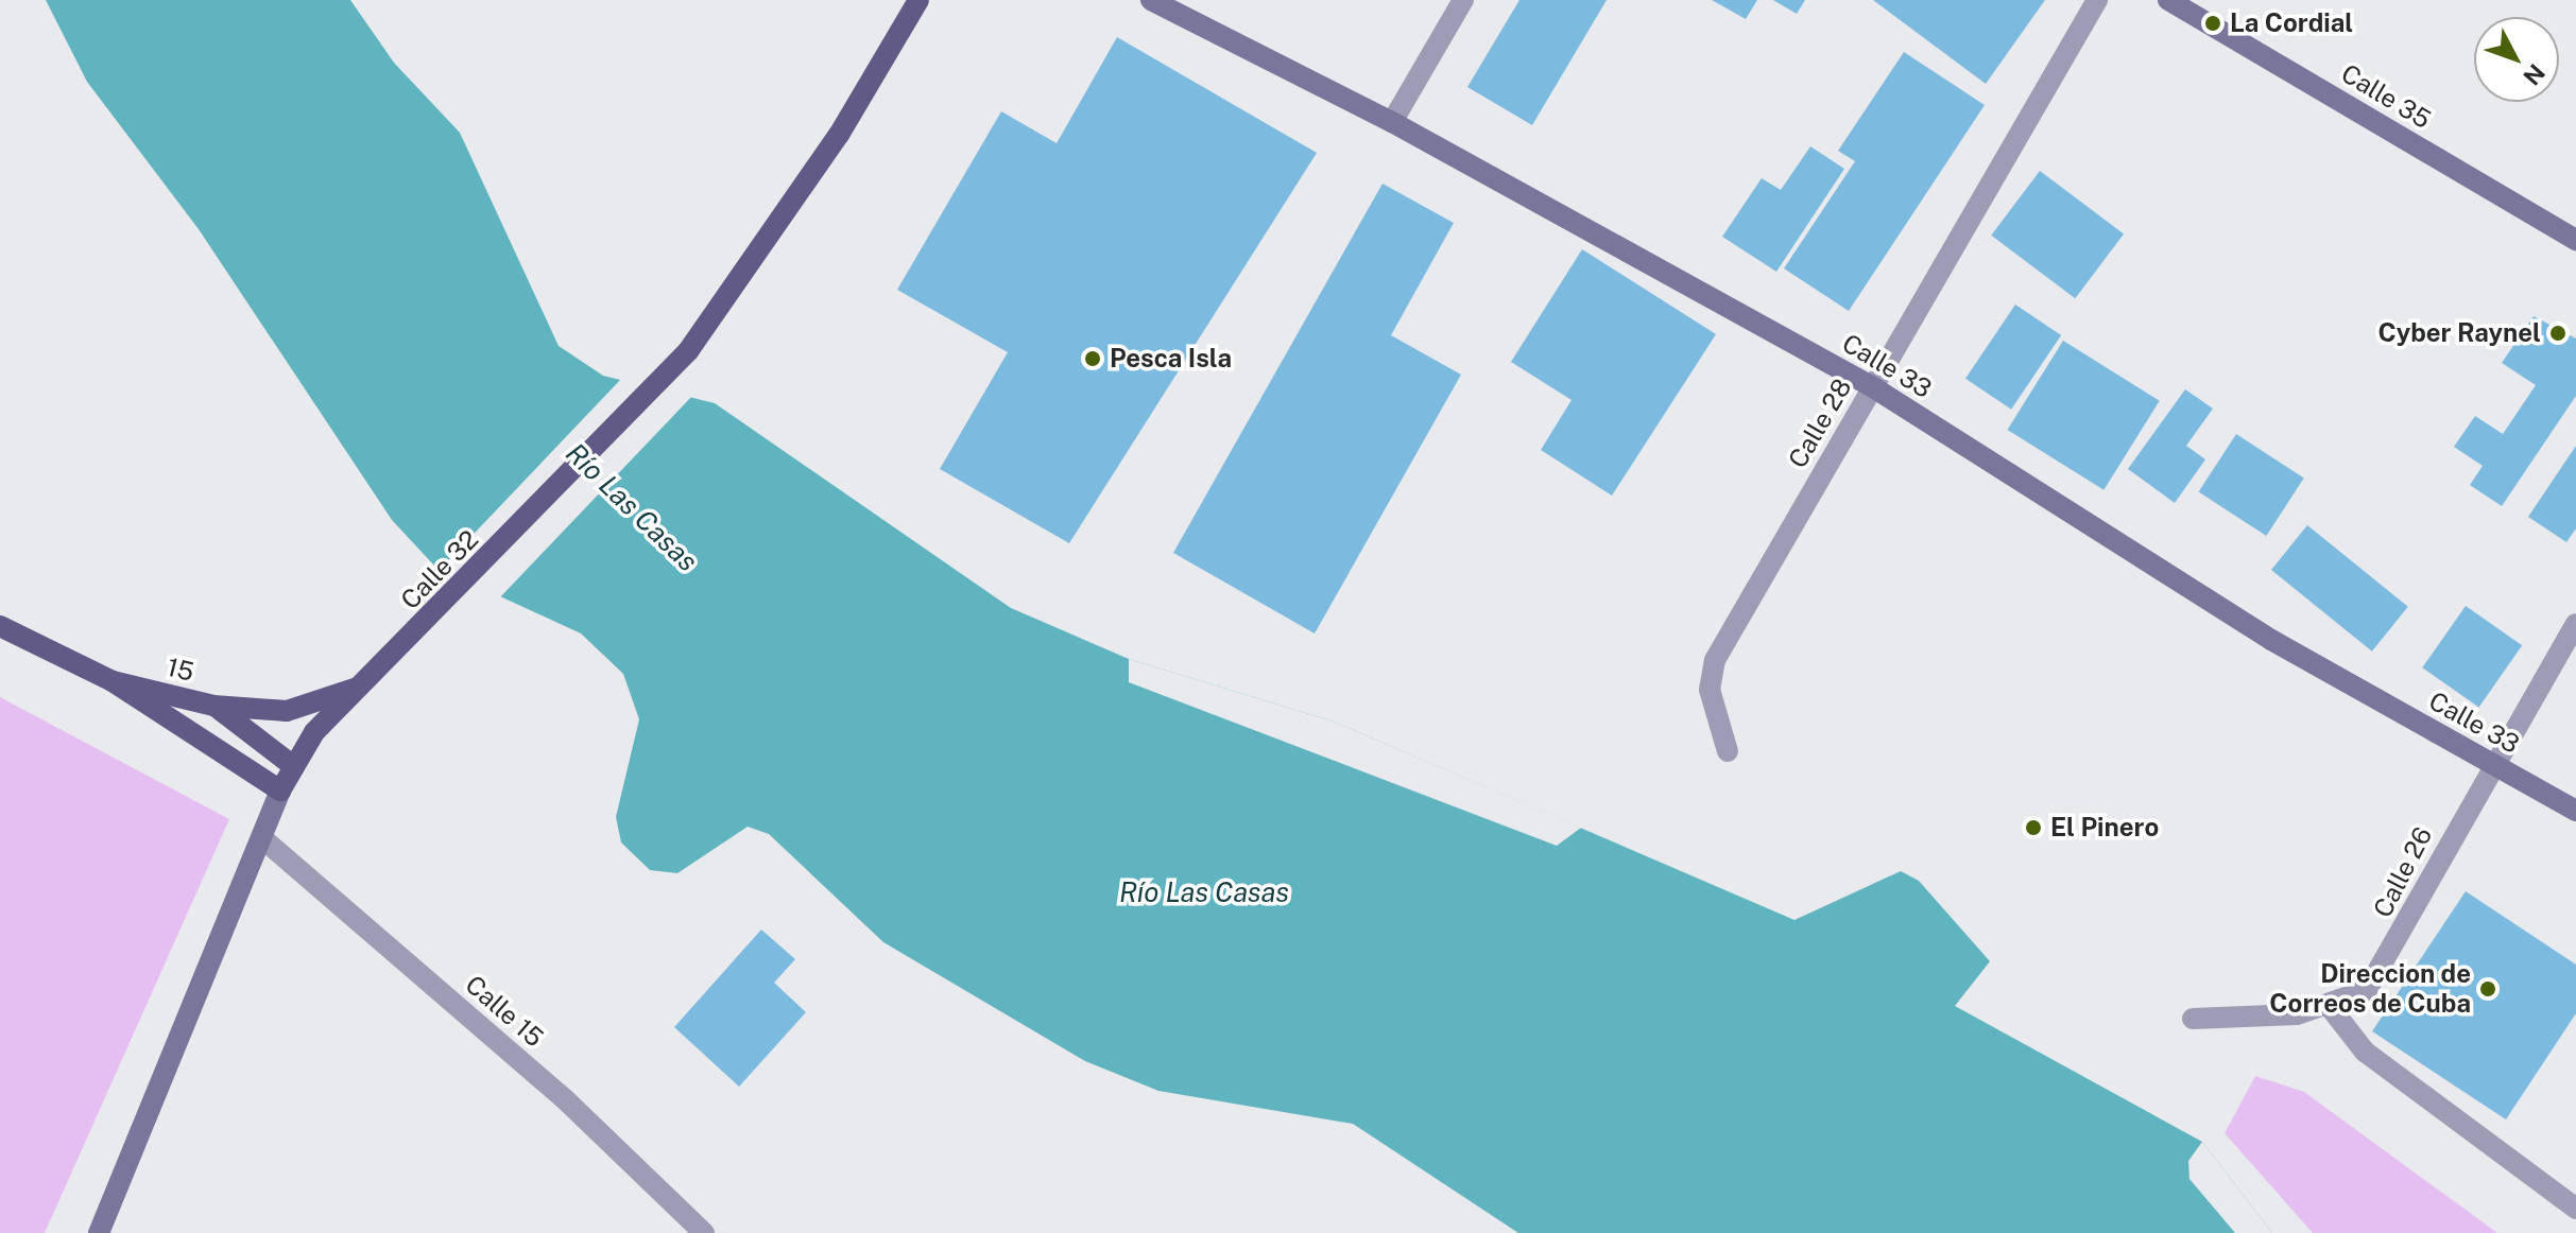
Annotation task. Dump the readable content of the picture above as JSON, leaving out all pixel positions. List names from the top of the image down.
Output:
{
  "streets": {
    "main road": ["Calle 32", "15"],
    "street": [
      "Calle 35",
      "Calle 33",
      "Calle 28",
      "Calle 26",
      "Calle 15"
    ]
  },
  "crossings": [
    ["Calle 33", "Calle 28"],
    ["Calle 33", "Calle 26"],
    ["Calle 32", "15"],
    ["Calle 32", "Calle 15"]
  ],
  "water": ["Río Las Casas"],
  "places": [
    "La Cordial",
    "Cyber Raynel",
    "Pesca Isla",
    "El Pinero",
    "Direccion de Correos de Cuba"
  ],
  "north": "bottom right"
}
